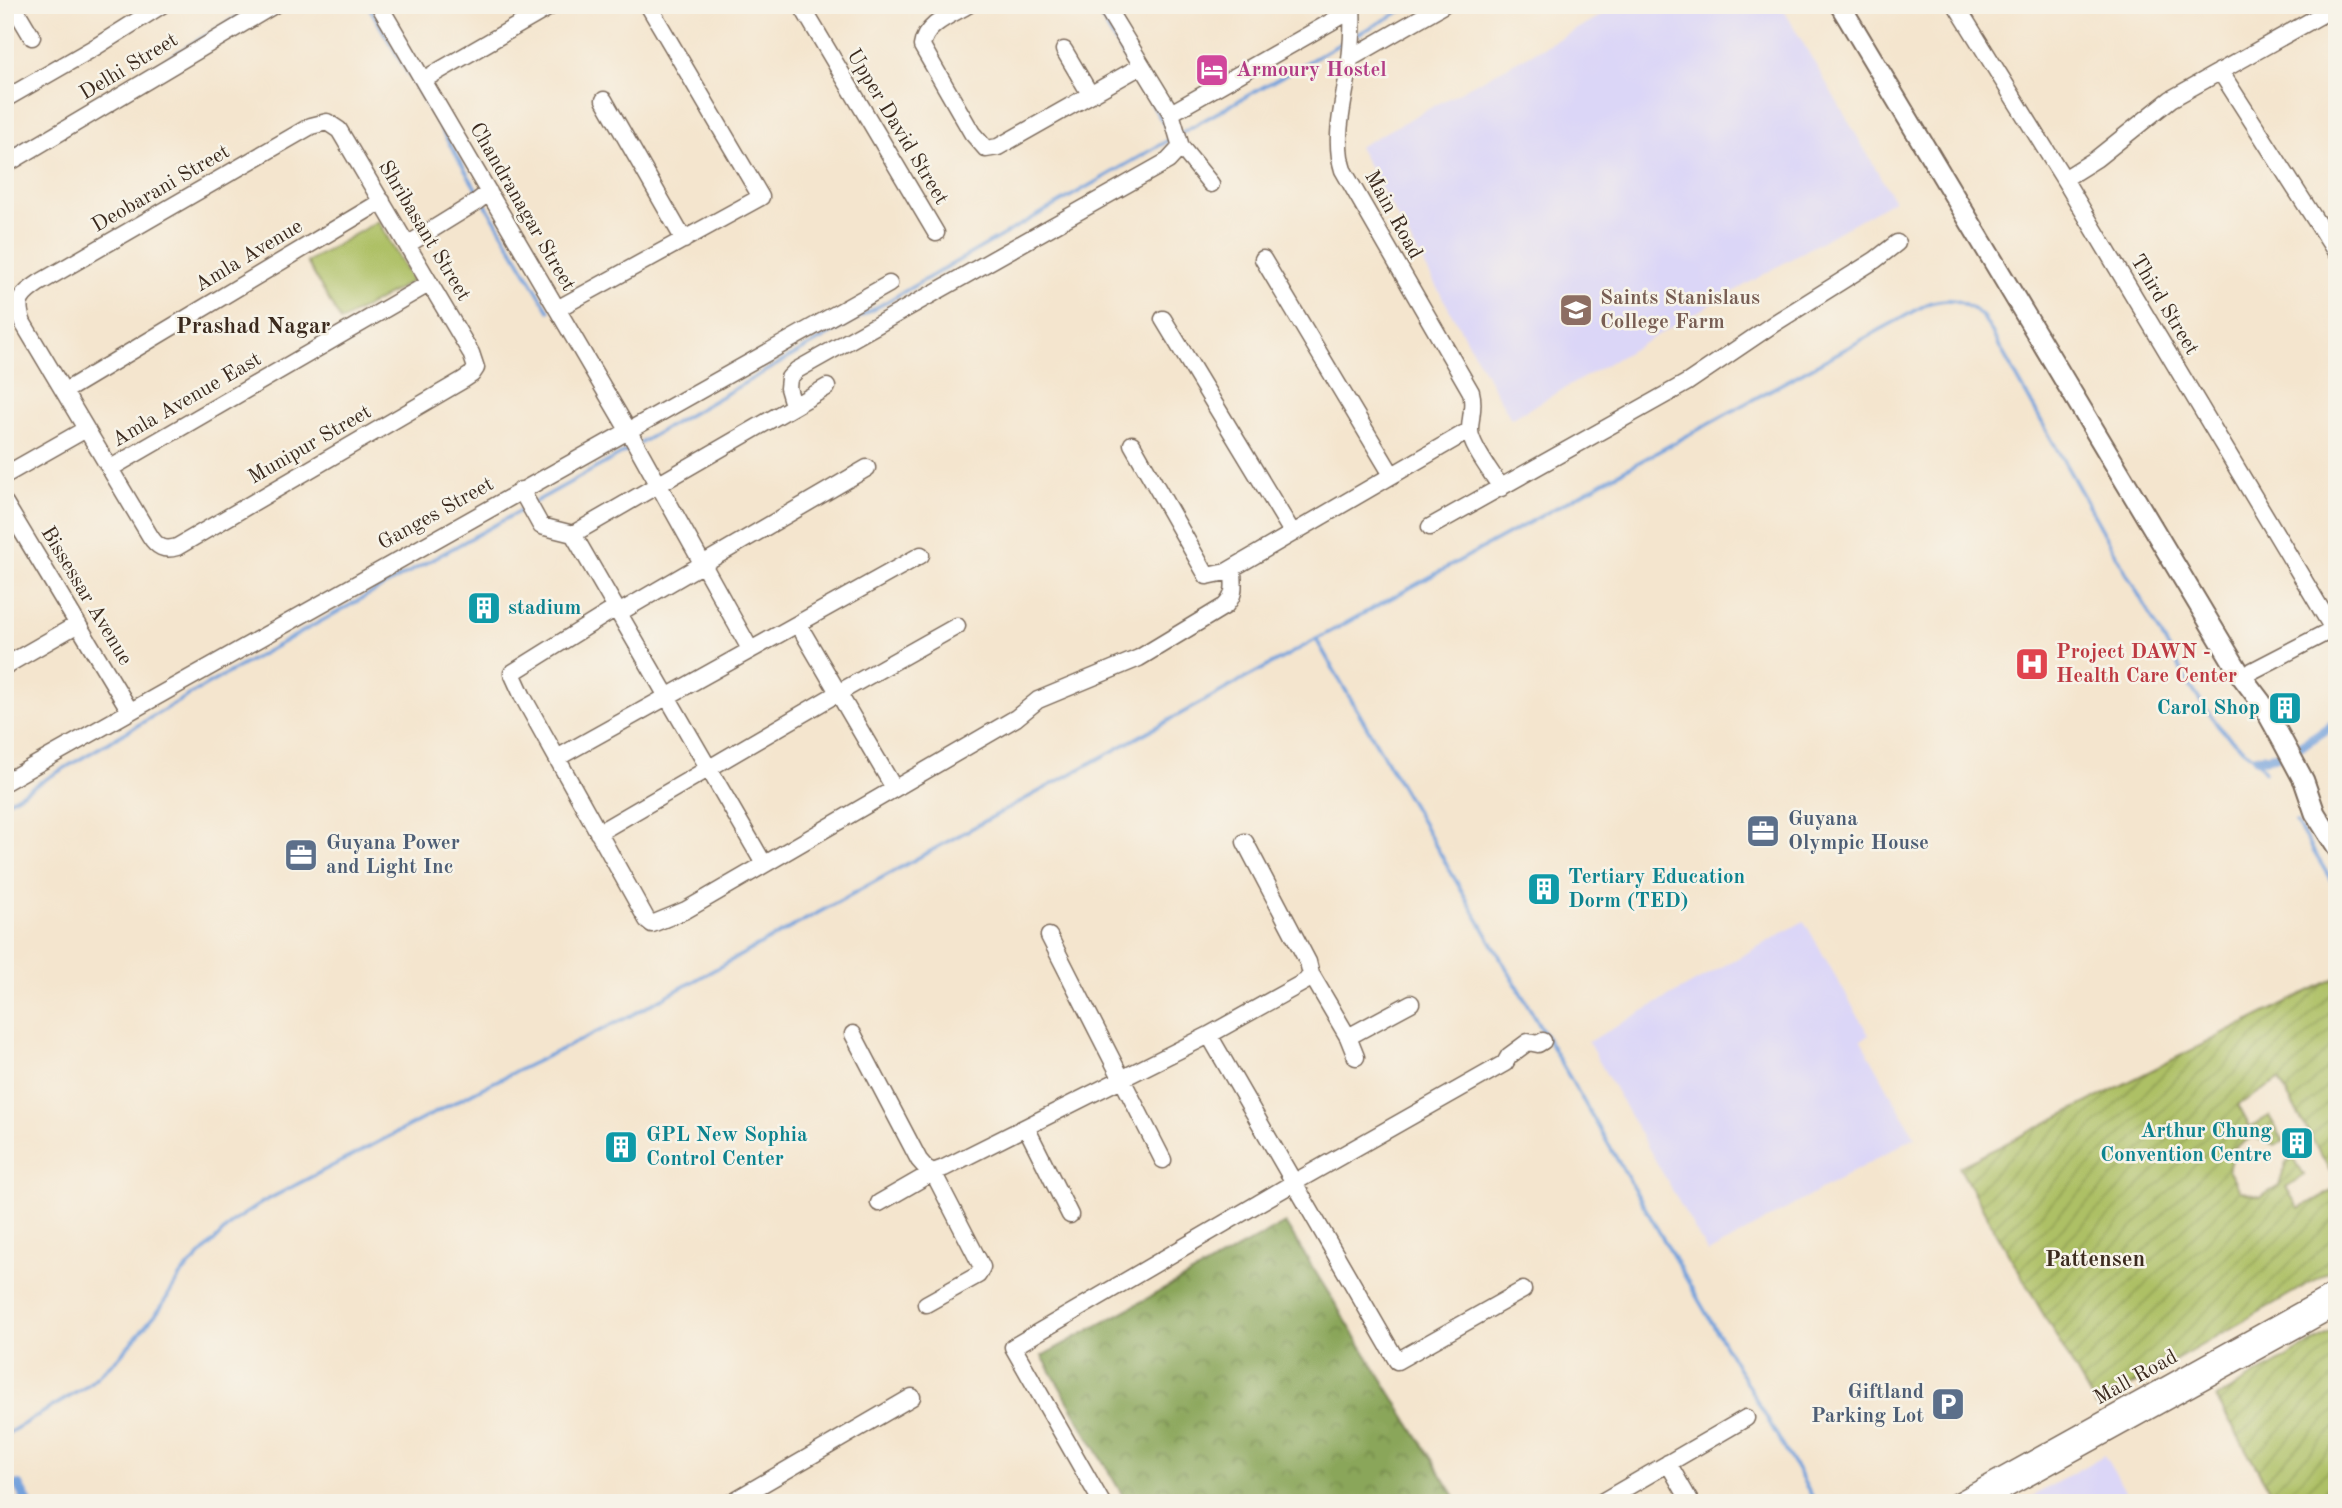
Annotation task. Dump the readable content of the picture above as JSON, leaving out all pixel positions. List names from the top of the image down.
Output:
{
  "streets": {
    "street": [
      "Delhi Street",
      "Upper David Street",
      "Deobarani Street",
      "Chandranagar Street",
      "Main Road",
      "Shribasant Street",
      "Amla Avenue",
      "Third Street",
      "Amla Avenue East",
      "Munipur Street",
      "Ganges Street",
      "Bissessar Avenue",
      "Mall Road"
    ]
  },
  "crossings": [
    ["Deobarani Street", "Shribasant Street"],
    ["Deobarani Street", "Amla Avenue"],
    ["Chandranagar Street", "Ganges Street"],
    ["Shribasant Street", "Amla Avenue"],
    ["Shribasant Street", "Amla Avenue East"],
    ["Shribasant Street", "Munipur Street"],
    ["Amla Avenue East", "Munipur Street"],
    ["Ganges Street", "Bissessar Avenue"]
  ],
  "districts": ["Prashad Nagar", "Pattensen"],
  "places": {
    "hotel": ["Armoury Hostel"],
    "school or university": ["Saints Stanislaus College Farm"],
    "building": [
      "stadium",
      "Carol Shop",
      "Tertiary Education Dorm (TED)",
      "Arthur Chung Convention Centre",
      "GPL New Sophia Control Center"
    ],
    "hospital": ["Project DAWN - Health Care Center"],
    "office": ["Guyana Olympic House", "Guyana Power and Light Inc"],
    "parking": ["Giftland Parking Lot"]
  }
}
